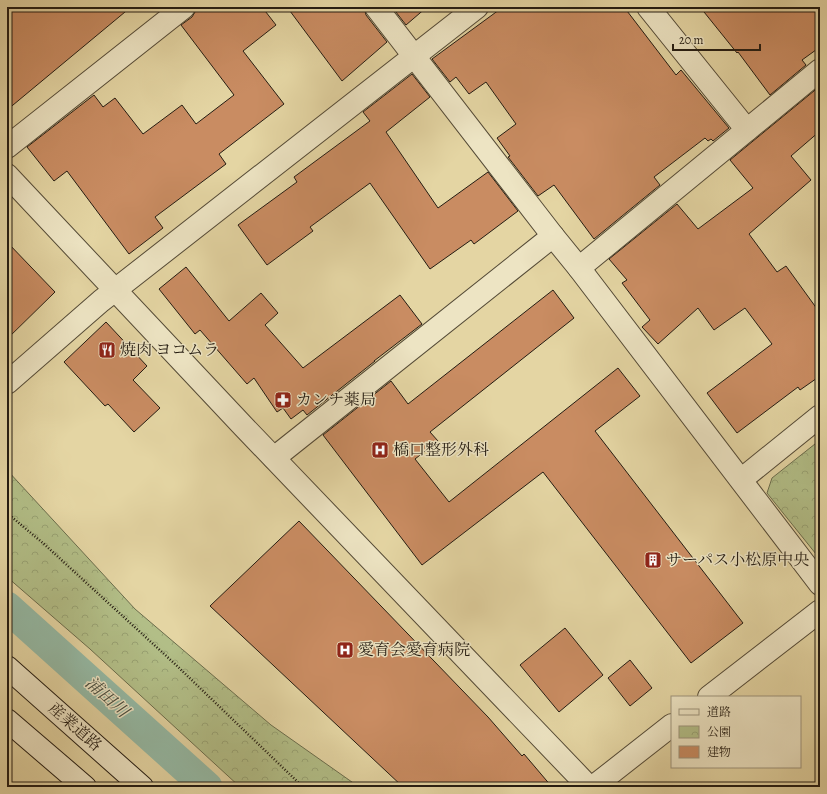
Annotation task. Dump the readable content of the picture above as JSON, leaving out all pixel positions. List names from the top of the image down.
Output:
{
  "streets": {
    "street": ["産業道路"]
  },
  "water": ["浦田川"],
  "places": {
    "restaurant": ["焼肉 ヨコムラ"],
    "pharmacy": ["カンナ薬局"],
    "hospital": ["橋口整形外科", "愛育会愛育病院"],
    "building": ["サーパス小松原中央"]
  },
  "legend": ["道路", "公園", "建物"],
  "scale_bar": "20 m"
}
